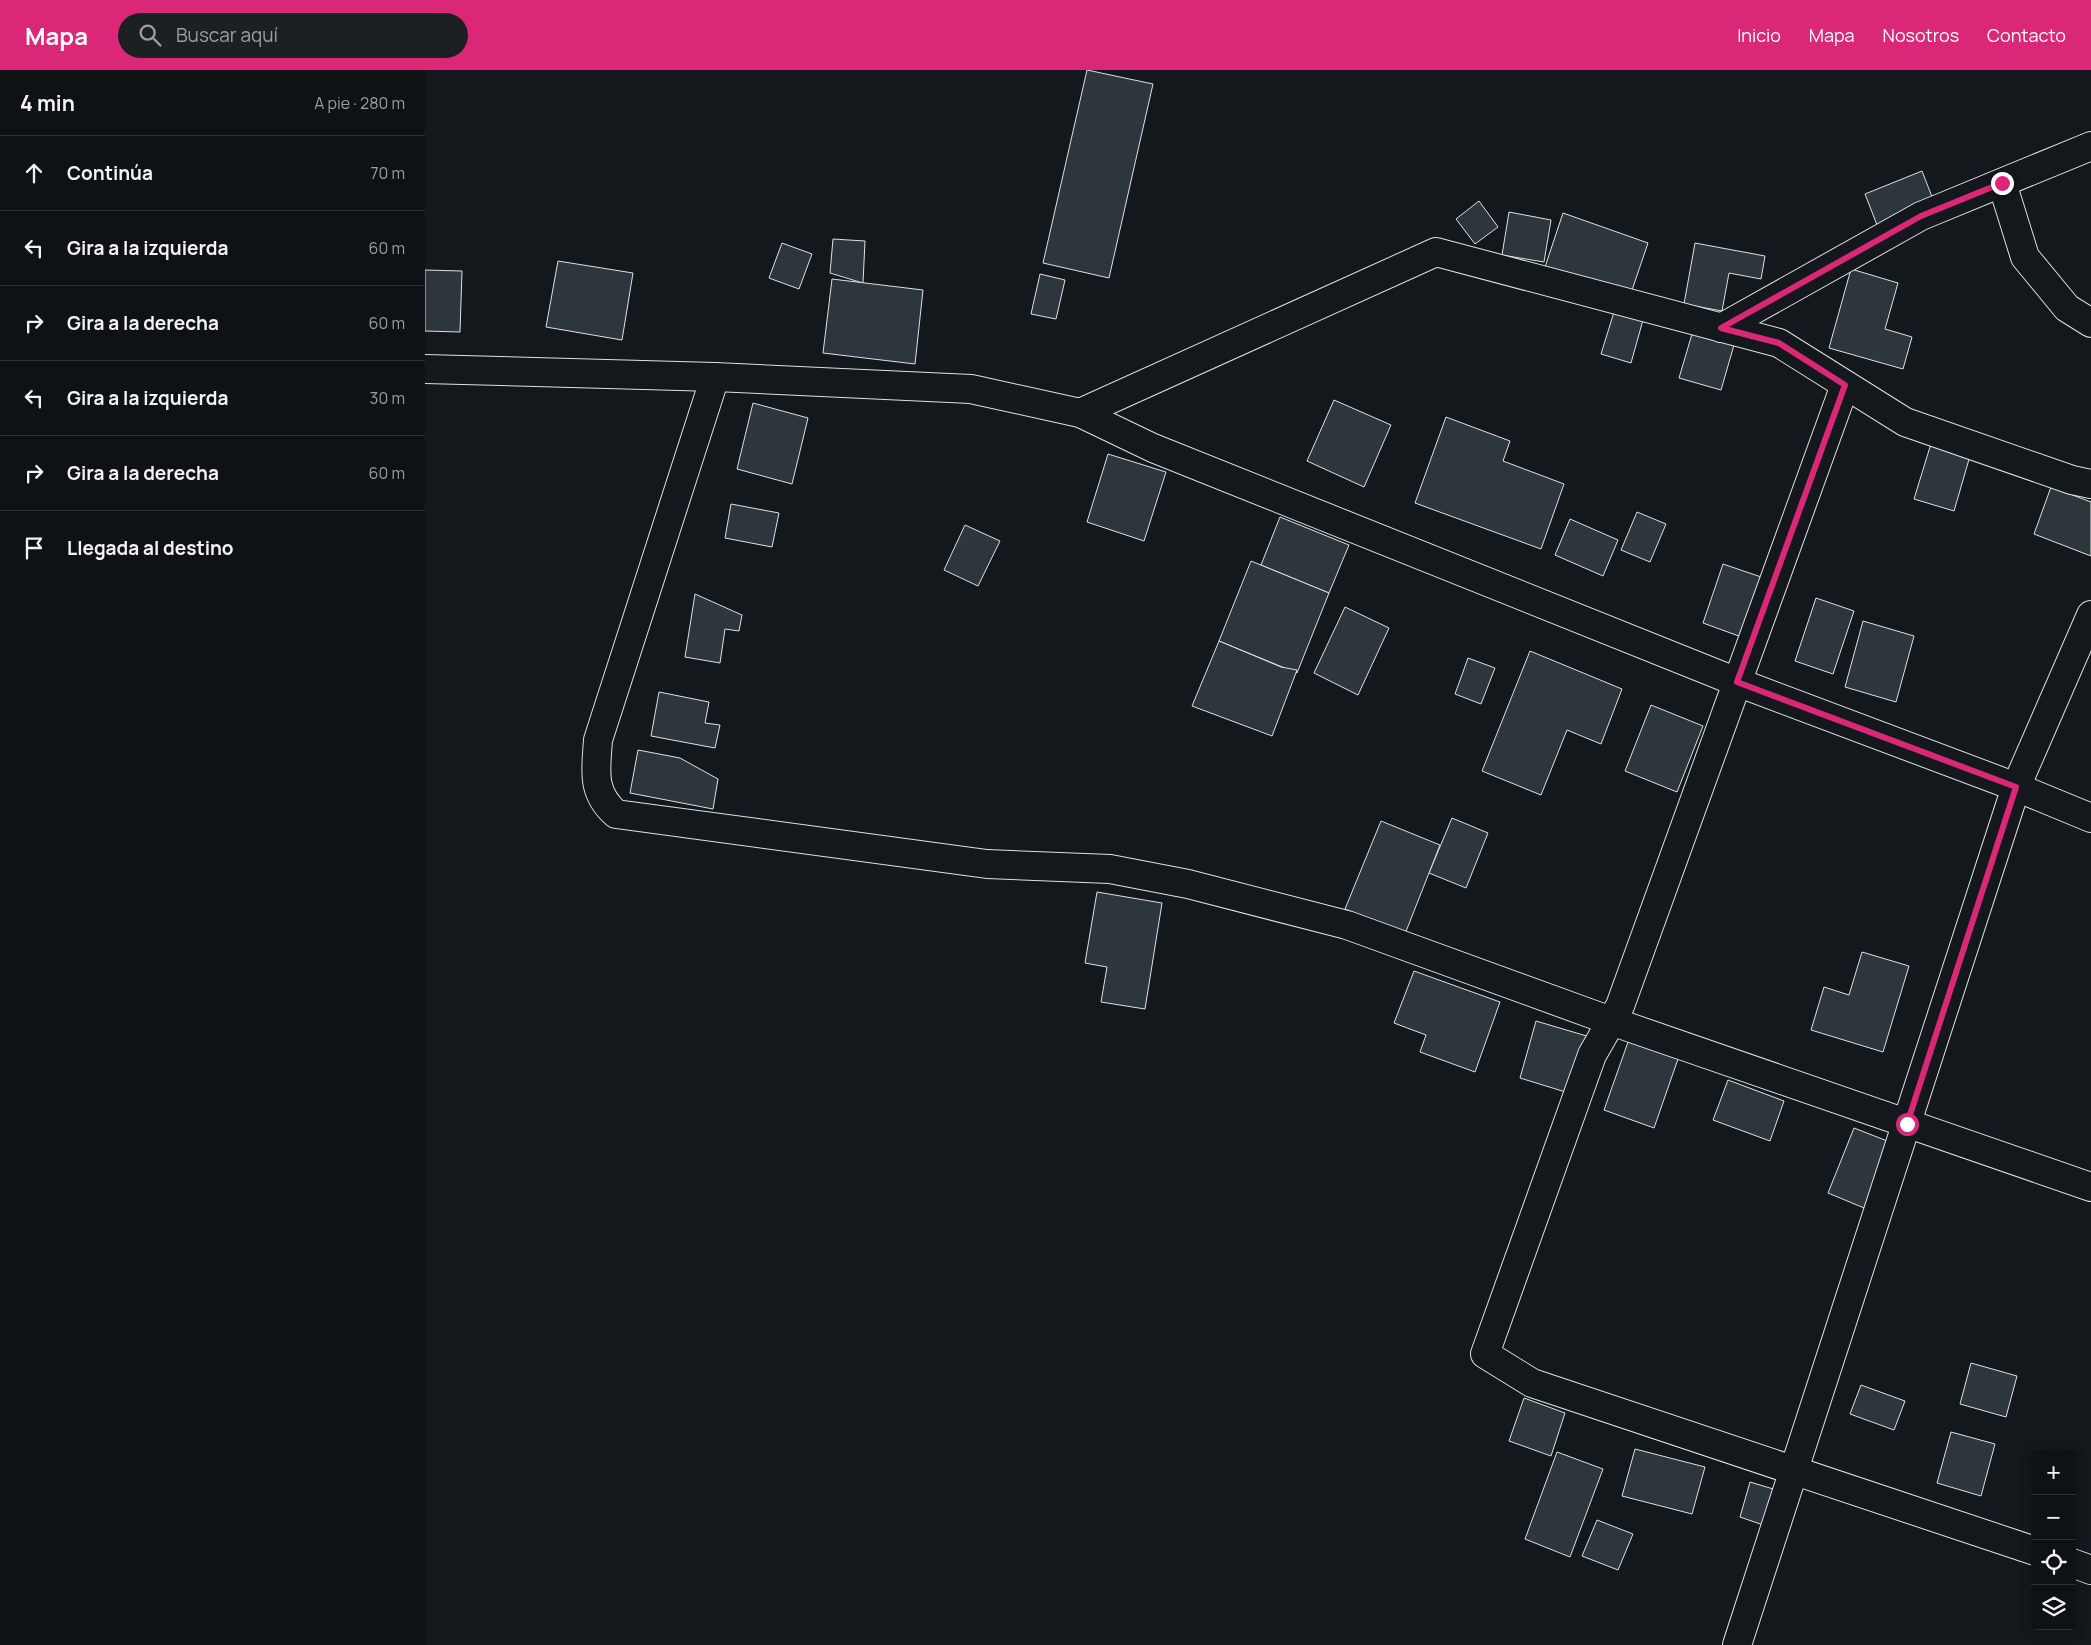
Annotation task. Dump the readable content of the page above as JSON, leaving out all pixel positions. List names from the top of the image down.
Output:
{
  "page": {
    "header": "Mapa",
    "search": "Buscar aquí",
    "nav": [
      "Inicio",
      "Mapa",
      "Nosotros",
      "Contacto"
    ],
    "heading": ["4 min", "A pie · 280 m"],
    "list": [
      ["Continúa", "70 m"],
      ["Gira a la izquierda", "60 m"],
      ["Gira a la derecha", "60 m"],
      ["Gira a la izquierda", "30 m"],
      ["Gira a la derecha", "60 m"],
      "Llegada al destino"
    ],
    "map_buttons": ["+", "−"]
  }
}
